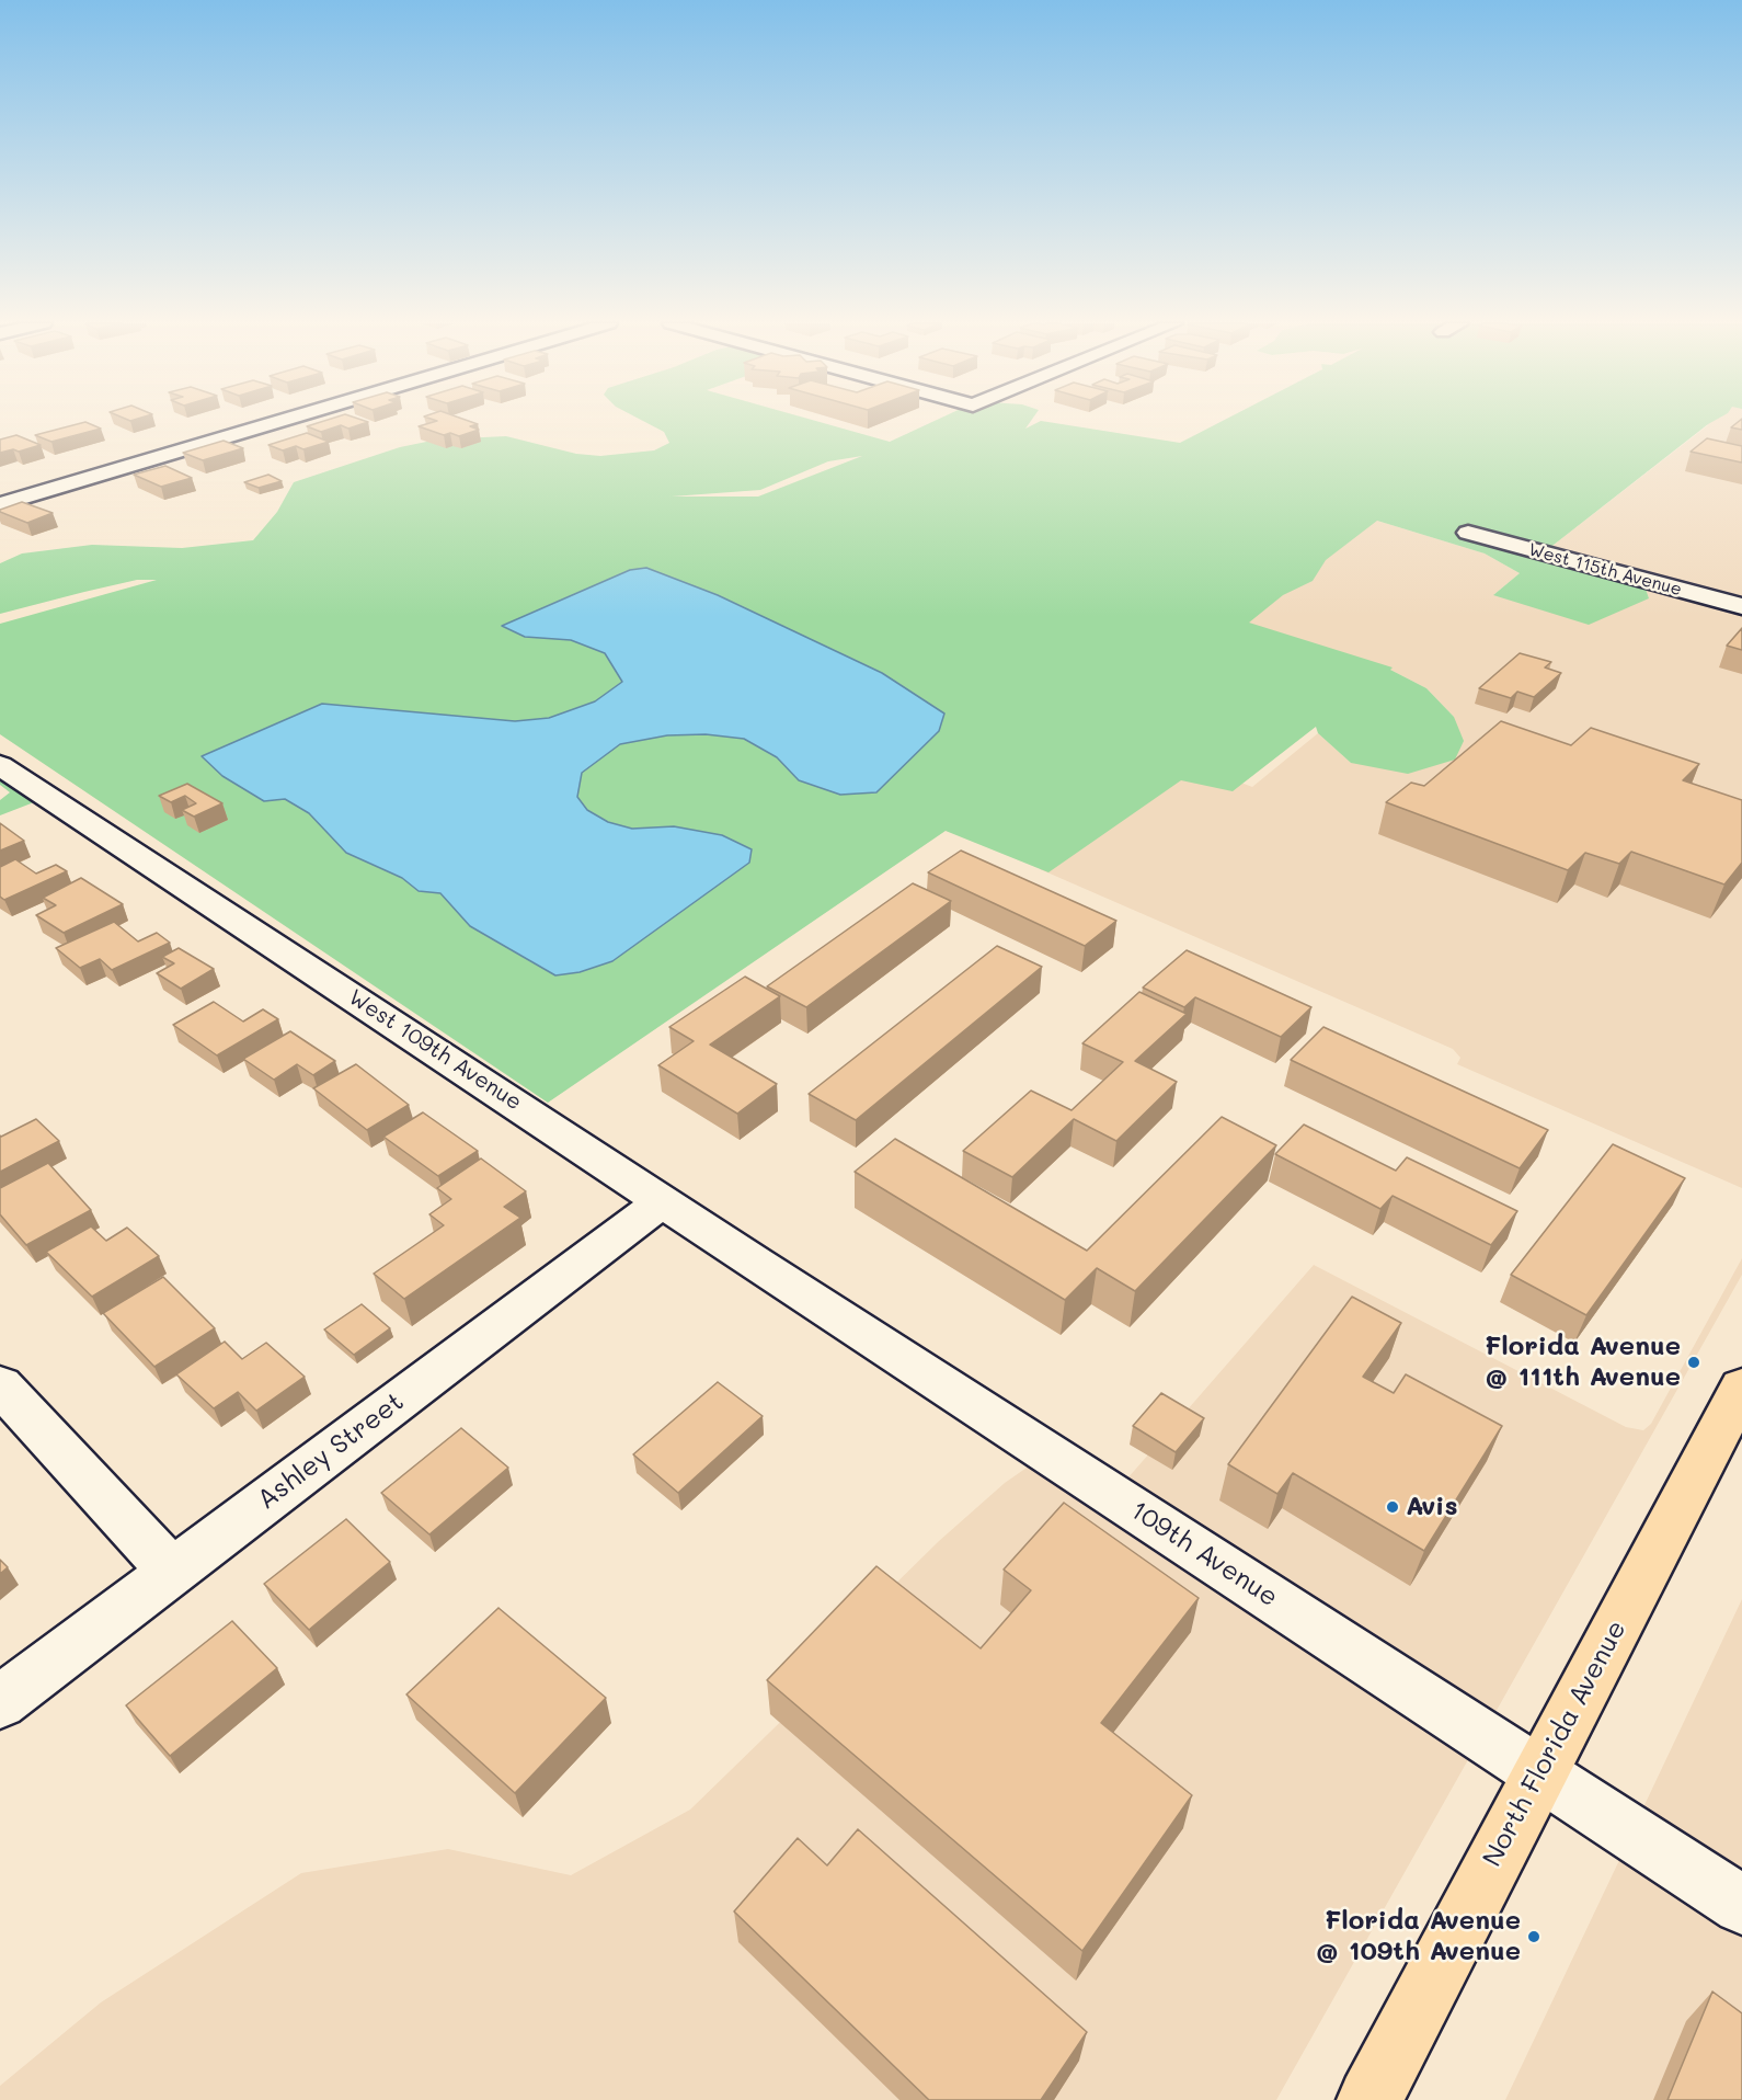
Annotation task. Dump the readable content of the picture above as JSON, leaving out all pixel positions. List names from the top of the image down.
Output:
{
  "streets": {
    "main road": ["North Florida Avenue"],
    "street": [
      "West 115th Avenue",
      "West 109th Avenue",
      "Ashley Street",
      "109th Avenue"
    ]
  },
  "crossings": [
    ["West 109th Avenue", "Ashley Street"],
    ["West 109th Avenue", "109th Avenue"],
    ["109th Avenue", "North Florida Avenue"]
  ],
  "places": ["Florida Avenue @ 111th Avenue", "Avis", "Florida Avenue @ 109th Avenue"]
}
